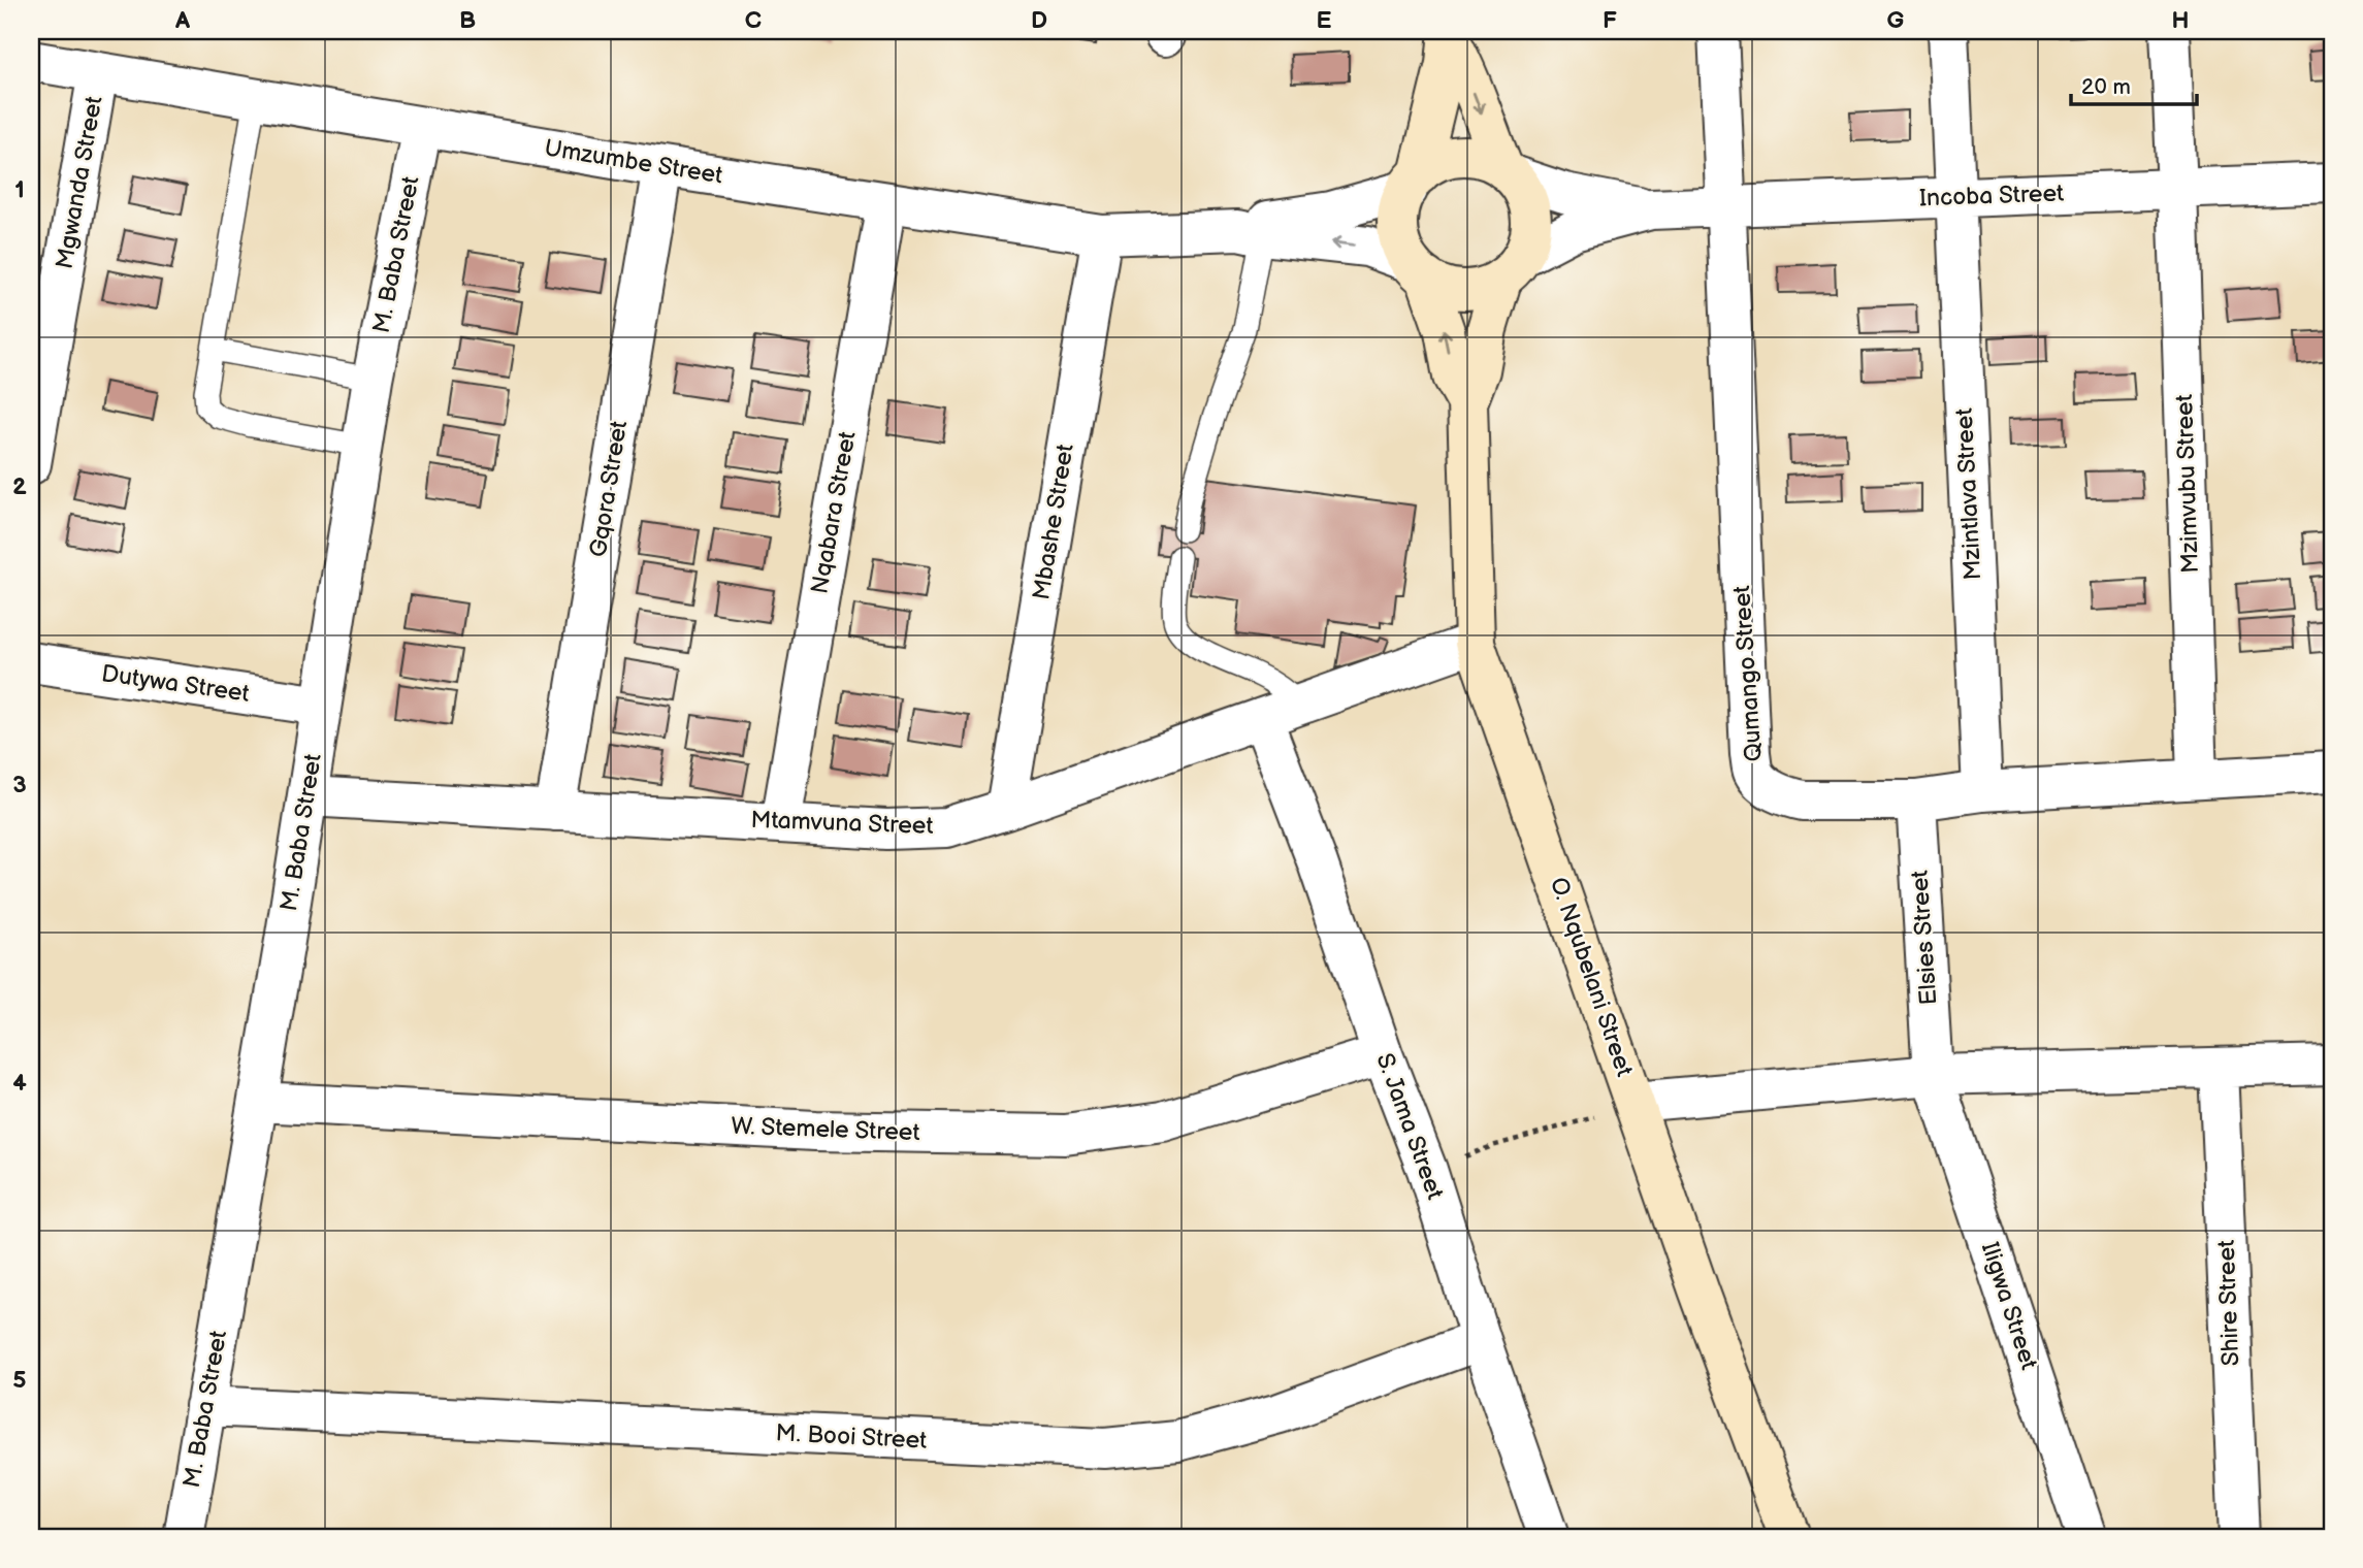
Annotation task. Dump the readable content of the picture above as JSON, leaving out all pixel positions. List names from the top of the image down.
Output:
{
  "streets": {
    "street": [
      "Umzumbe Street",
      "Mgwanda Street",
      "Incoba Street",
      "M. Baba Street",
      "Mzimvubu Street",
      "Gqora Street",
      "Mzintlava Street",
      "Nqabara Street",
      "Mbashe Street",
      "Qumango Street",
      "Dutywa Street",
      "Mtamvuna Street",
      "Elsies Street",
      "O. Nqubelani Street",
      "S. Jama Street",
      "W. Stemele Street",
      "Shire Street",
      "Iligwa Street",
      "M. Booi Street"
    ]
  },
  "crossings": [
    ["Umzumbe Street", "Mgwanda Street"],
    ["Umzumbe Street", "Incoba Street"],
    ["Umzumbe Street", "M. Baba Street"],
    ["Umzumbe Street", "Gqora Street"],
    ["Umzumbe Street", "Nqabara Street"],
    ["Umzumbe Street", "Mbashe Street"],
    ["Umzumbe Street", "O. Nqubelani Street"],
    ["Incoba Street", "Mzimvubu Street"],
    ["Incoba Street", "Mzintlava Street"],
    ["Incoba Street", "Qumango Street"],
    ["Incoba Street", "O. Nqubelani Street"],
    ["M. Baba Street", "Dutywa Street"],
    ["M. Baba Street", "Mtamvuna Street"],
    ["M. Baba Street", "W. Stemele Street"],
    ["M. Baba Street", "M. Booi Street"],
    ["Mzimvubu Street", "Qumango Street"],
    ["Gqora Street", "Mtamvuna Street"],
    ["Mzintlava Street", "Qumango Street"],
    ["Nqabara Street", "Mtamvuna Street"],
    ["Mbashe Street", "Mtamvuna Street"],
    ["Qumango Street", "Elsies Street"],
    ["Mtamvuna Street", "O. Nqubelani Street"],
    ["Mtamvuna Street", "S. Jama Street"],
    ["Elsies Street", "Iligwa Street"],
    ["S. Jama Street", "W. Stemele Street"],
    ["S. Jama Street", "M. Booi Street"]
  ],
  "scale_bar": "20 m",
  "grid": {
    "columns": [
      "A",
      "B",
      "C",
      "D",
      "E",
      "F",
      "G",
      "H"
    ],
    "rows": [
      "1",
      "2",
      "3",
      "4",
      "5"
    ]
  }
}
